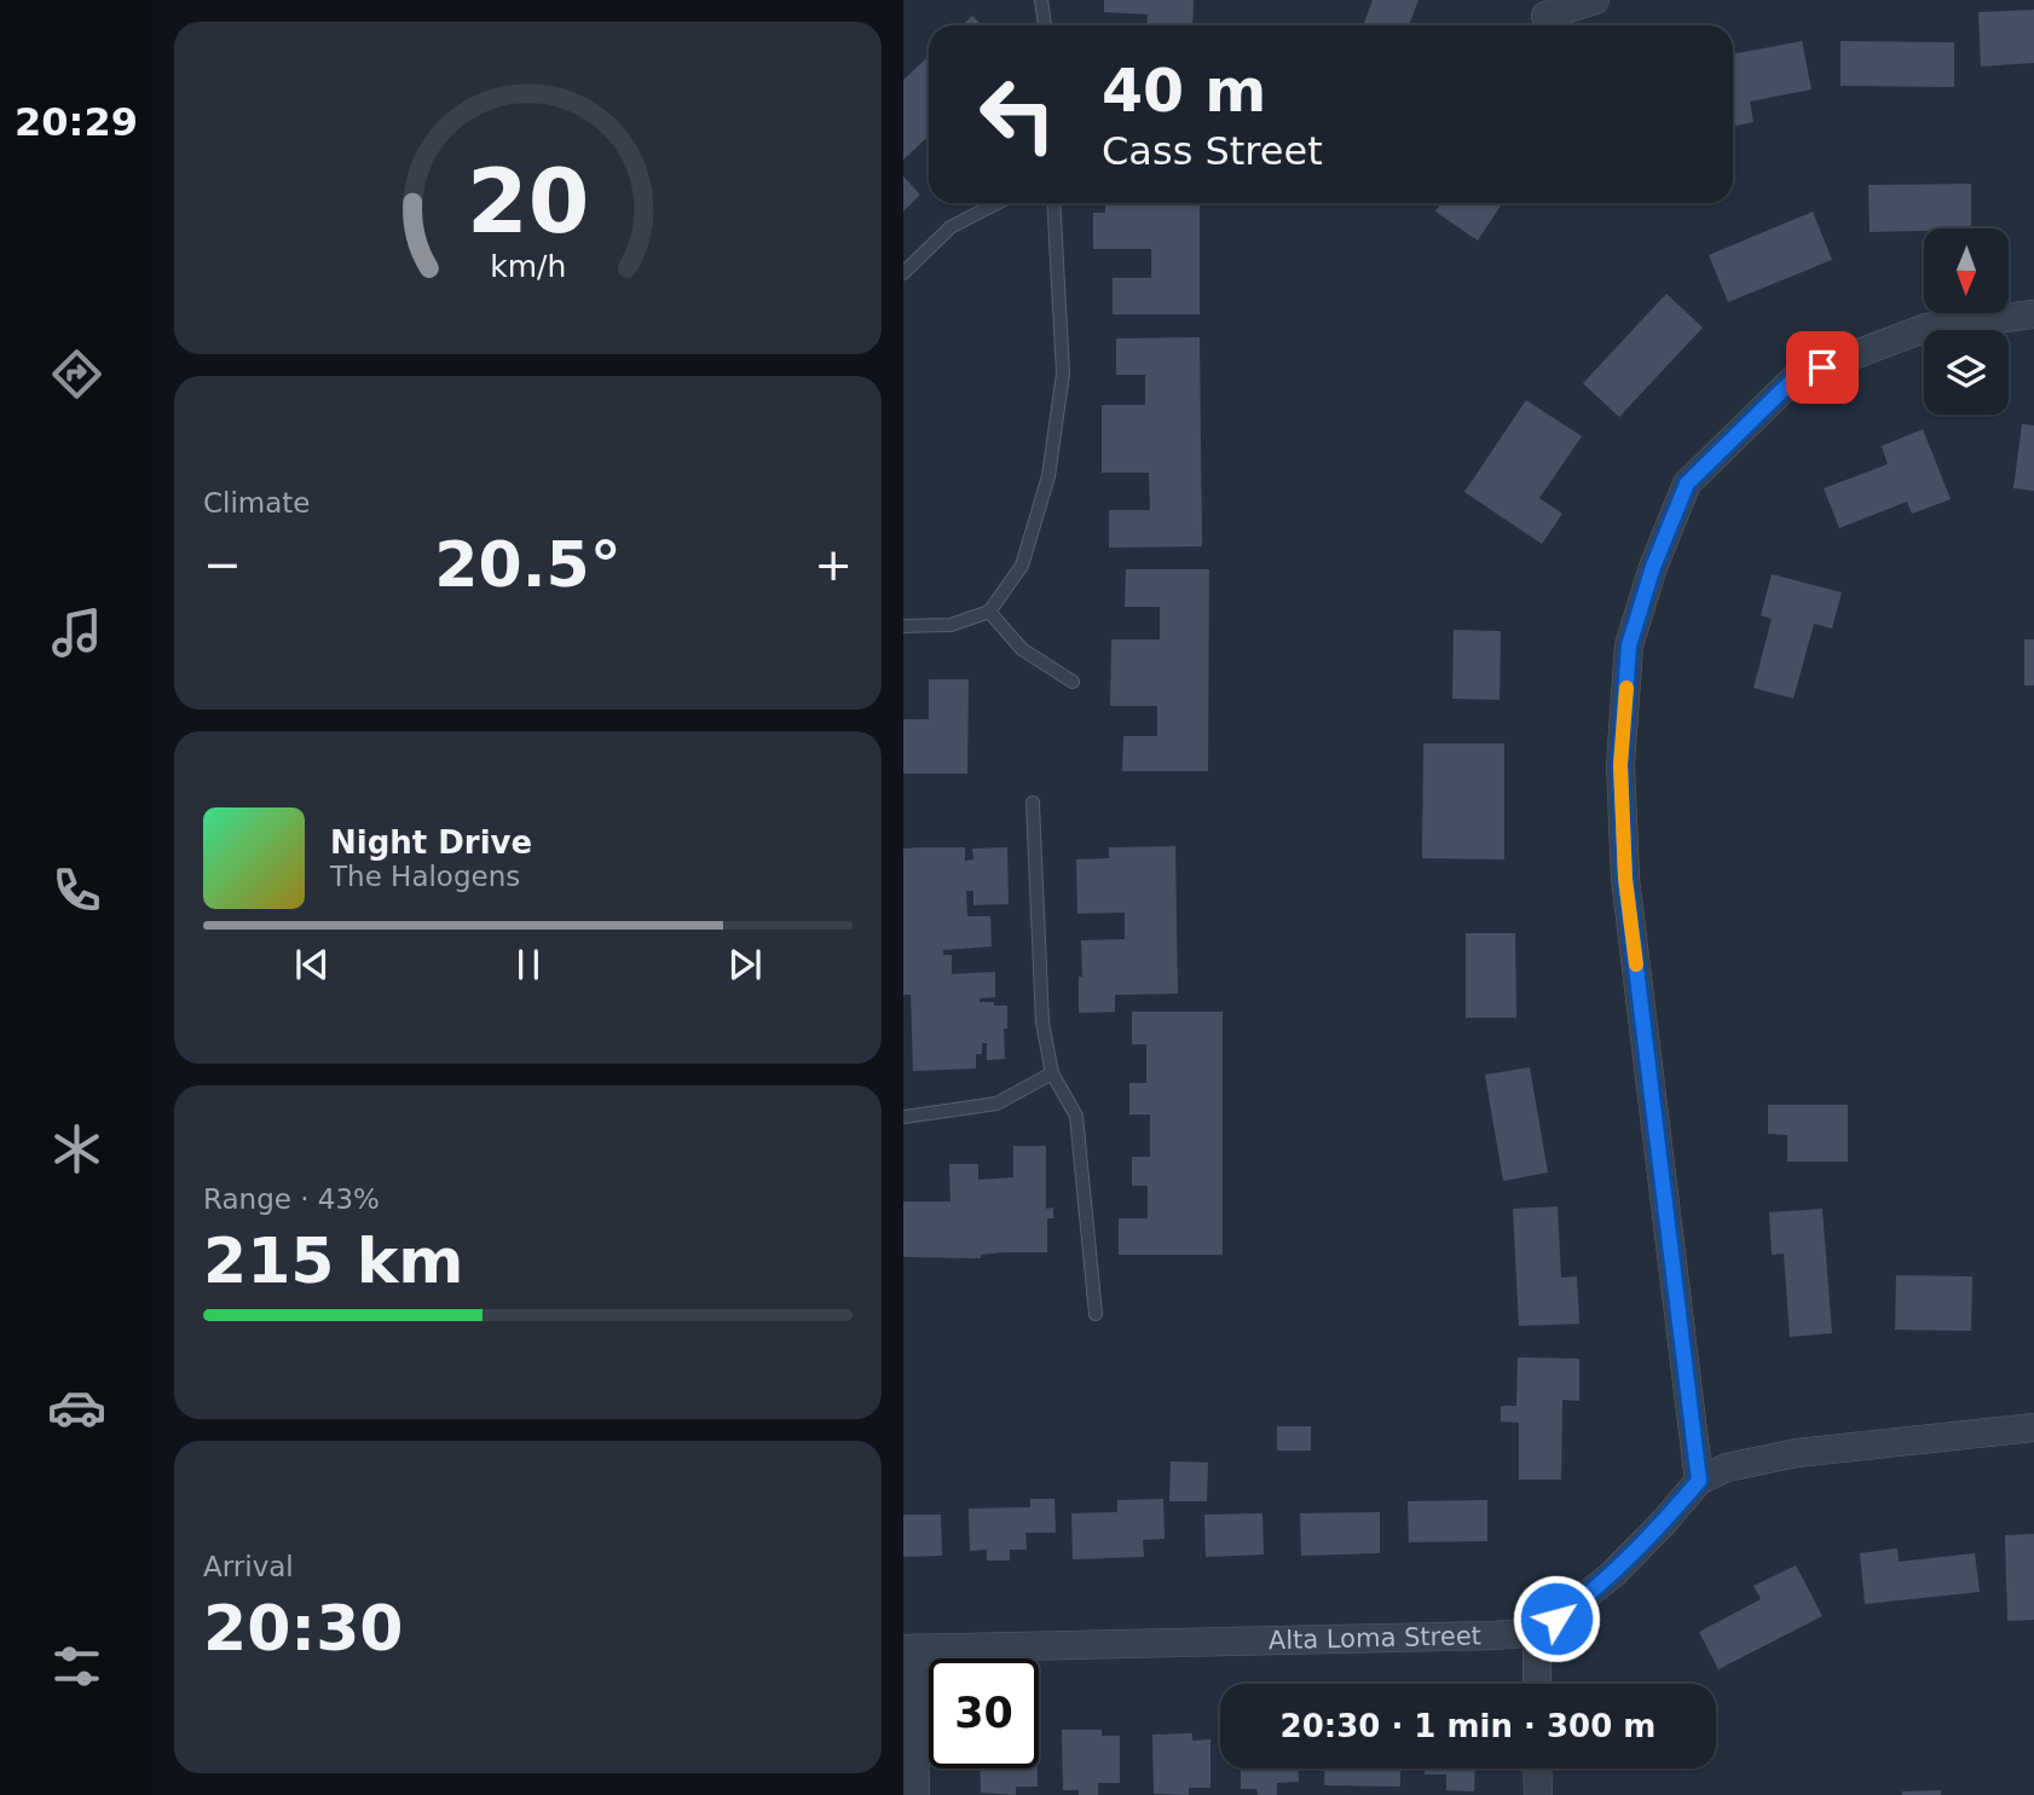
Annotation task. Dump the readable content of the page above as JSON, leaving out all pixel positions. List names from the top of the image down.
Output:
{
  "streets": {
    "street": ["Alta Loma Street"]
  },
  "north": "bottom",
  "page": {
    "tabs": "20:29",
    "turn": ["40 m", "Cass Street"],
    "tile": [
      "Climate",
      ["Range · 43%", "215 km"],
      ["Arrival", "20:30"]
    ],
    "heat": ["−", "20.5°", "+"],
    "song": ["Night Drive", "The Halogens"],
    "limit": "30",
    "trip": "20:30 · 1 min · 300 m",
    "gauge": ["20", "km/h"]
  }
}
